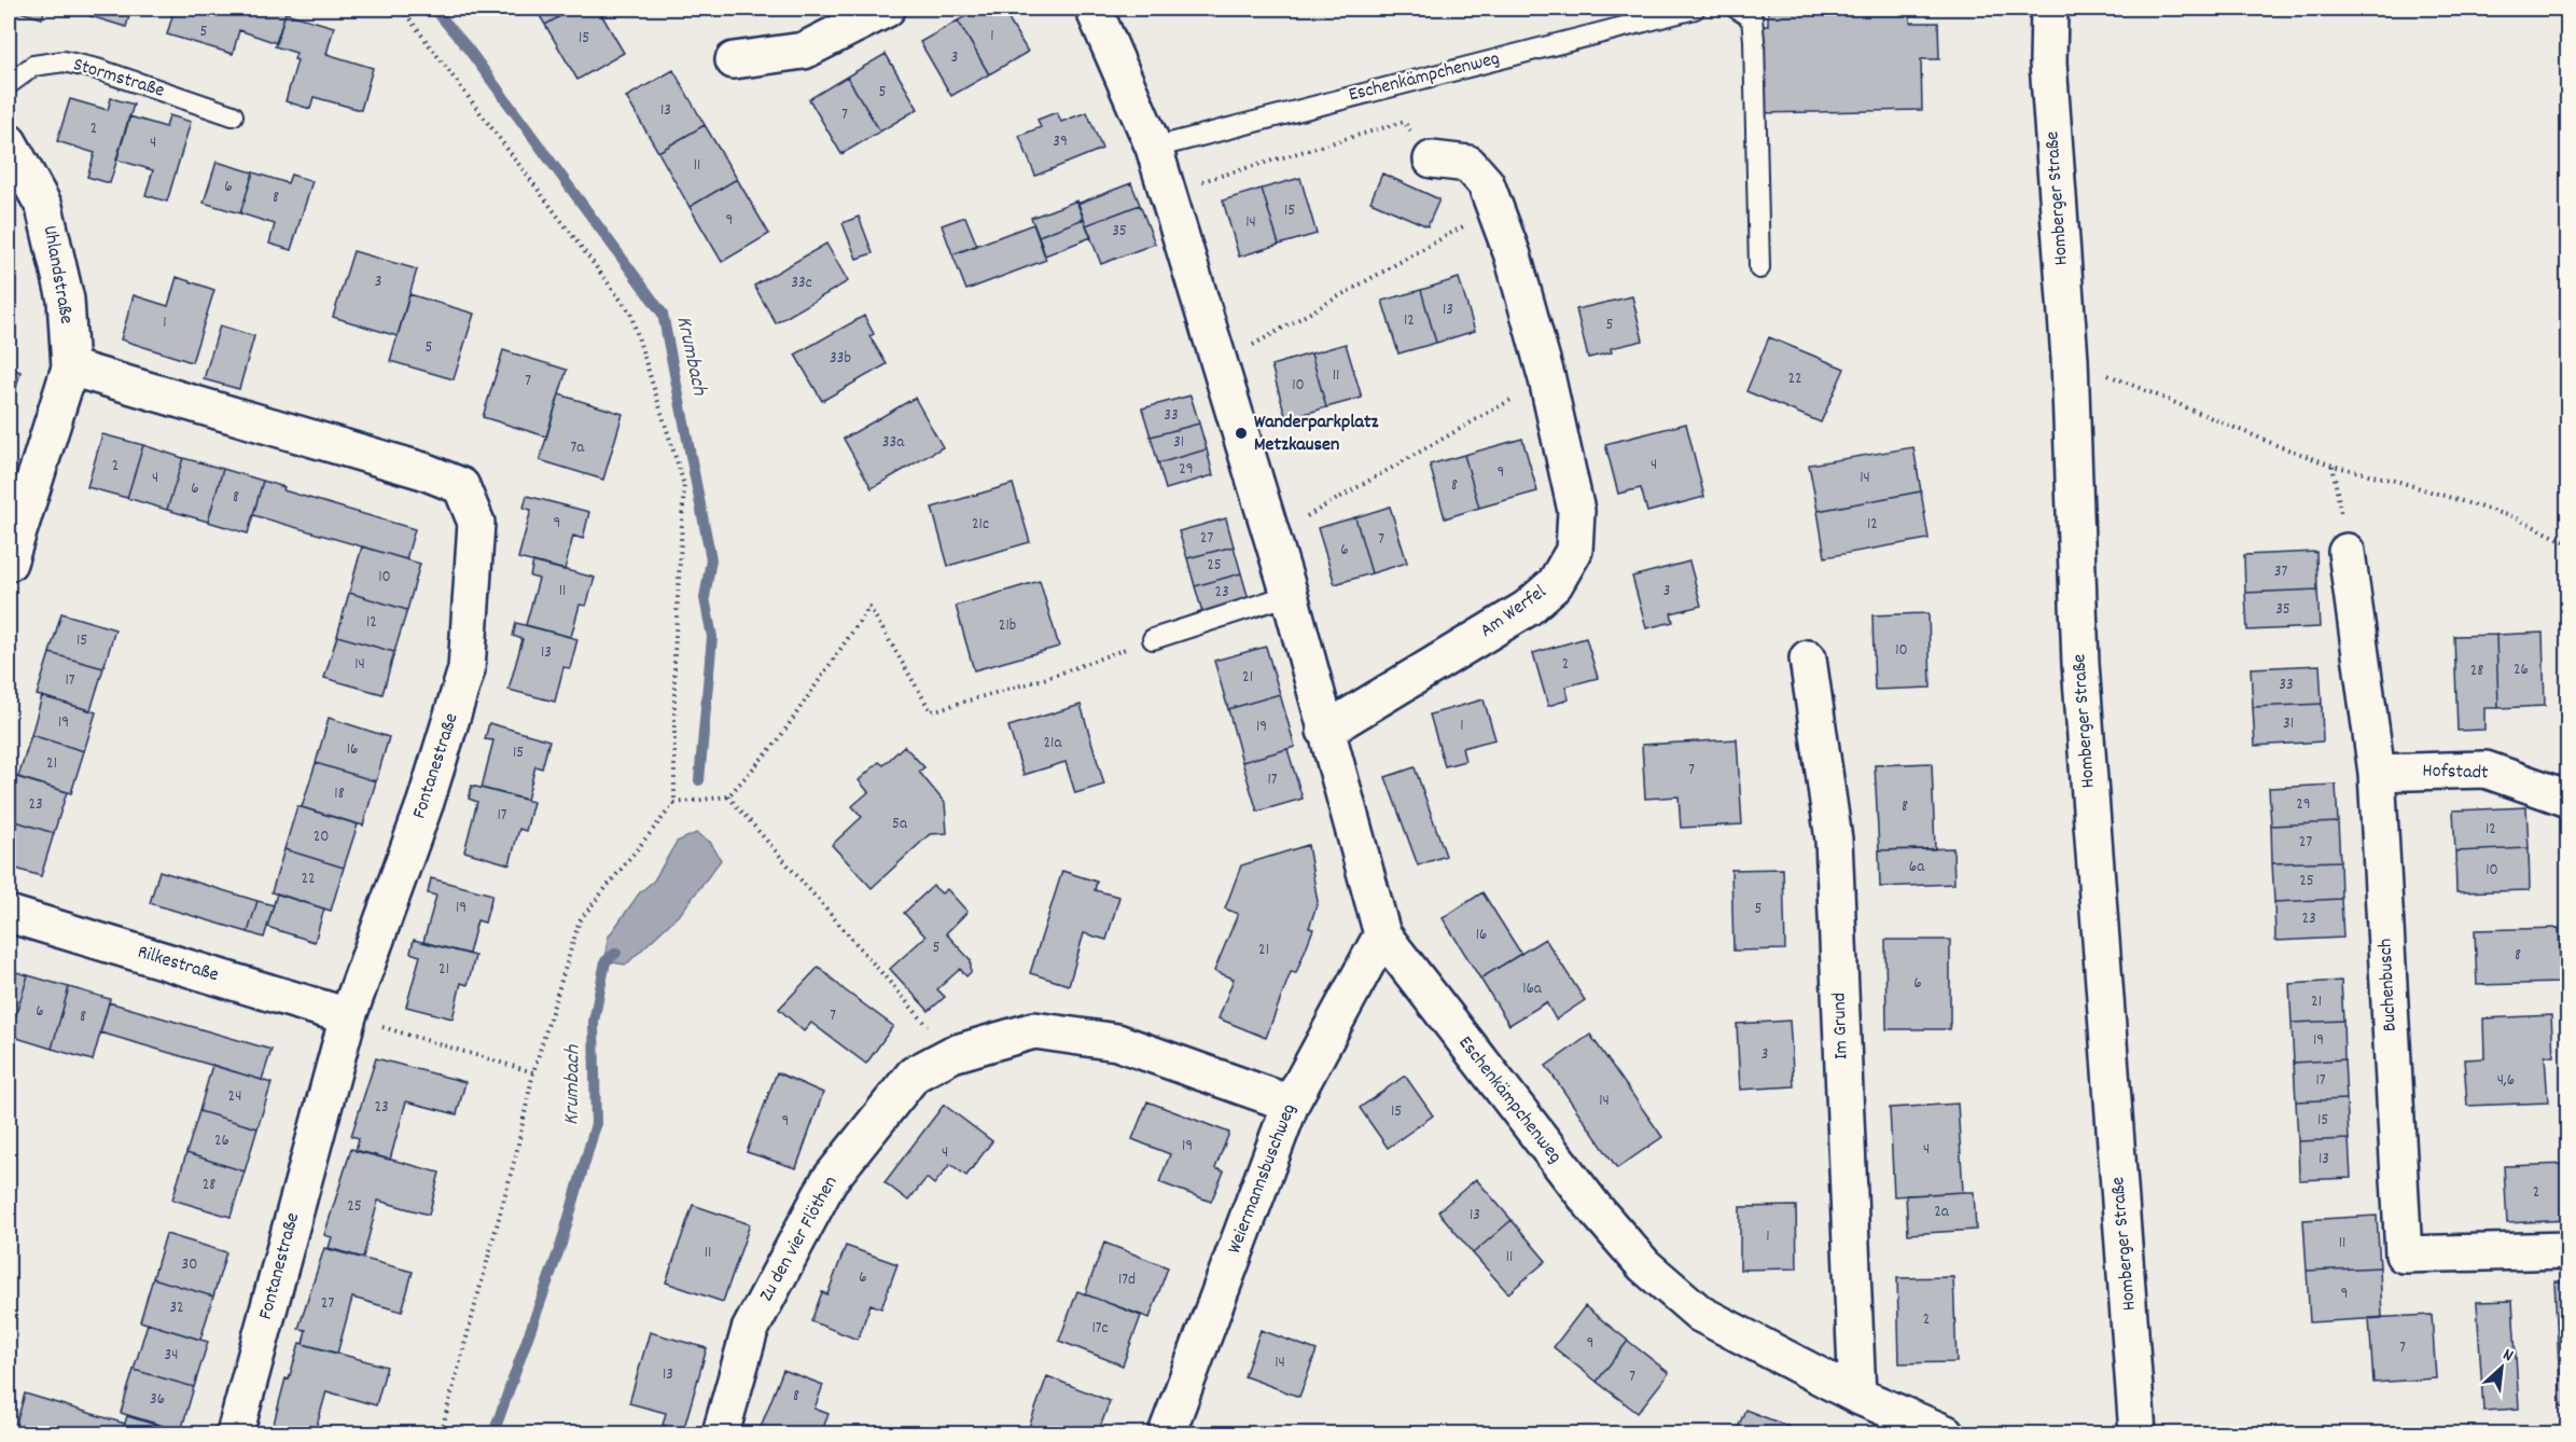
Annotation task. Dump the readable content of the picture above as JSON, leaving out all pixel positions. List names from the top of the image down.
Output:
{
  "streets": {
    "street": [
      "Eschenkämpchenweg",
      "Homberger Straße",
      "Uhlandstraße",
      "Am Werfel",
      "Fontanestraße",
      "Hofstadt",
      "Rilkestraße",
      "Buchenbusch",
      "Im Grund",
      "Weiermannsbuschweg",
      "Zu den vier Flöthen"
    ],
    "lane": ["Stormstraße"]
  },
  "crossings": [
    ["Eschenkämpchenweg", "Am Werfel"],
    ["Eschenkämpchenweg", "Im Grund"],
    ["Eschenkämpchenweg", "Weiermannsbuschweg"],
    ["Uhlandstraße", "Fontanestraße"],
    ["Fontanestraße", "Rilkestraße"],
    ["Hofstadt", "Buchenbusch"],
    ["Weiermannsbuschweg", "Zu den vier Flöthen"]
  ],
  "water": ["Krumbach"],
  "places": ["Wanderparkplatz Metzkausen"],
  "house_numbers": [
    "5",
    "1",
    "15",
    "3",
    "5",
    "13",
    "7",
    "2",
    "39",
    "4",
    "11",
    "6",
    "8",
    "15",
    "9",
    "14",
    "35",
    "3",
    "33c",
    "13",
    "12",
    "1",
    "5",
    "5",
    "33b",
    "11",
    "22",
    "7",
    "10",
    "33",
    "33a",
    "31",
    "7a",
    "4",
    "2",
    "29",
    "9",
    "4",
    "14",
    "8",
    "6",
    "8",
    "9",
    "21c",
    "12",
    "27",
    "7",
    "6",
    "25",
    "37",
    "10",
    "11",
    "3",
    "23",
    "35",
    "12",
    "21b",
    "15",
    "10",
    "13",
    "14",
    "2",
    "26",
    "28",
    "21",
    "17",
    "33",
    "19",
    "31",
    "1",
    "19",
    "21a",
    "16",
    "15",
    "21",
    "7",
    "17",
    "18",
    "23",
    "29",
    "8",
    "17",
    "5a",
    "12",
    "20",
    "27",
    "6a",
    "10",
    "22",
    "25",
    "19",
    "5",
    "23",
    "16",
    "5",
    "21",
    "8",
    "21",
    "6",
    "16a",
    "21",
    "6",
    "7",
    "8",
    "19",
    "3",
    "17",
    "4,6",
    "24",
    "14",
    "23",
    "15",
    "15",
    "9",
    "26",
    "19",
    "4",
    "4",
    "13",
    "28",
    "2",
    "25",
    "2a",
    "13",
    "1",
    "11",
    "11",
    "11",
    "30",
    "6",
    "17d",
    "9",
    "27",
    "32",
    "2",
    "17c",
    "9",
    "7",
    "34",
    "14",
    "13",
    "7",
    "8",
    "36"
  ],
  "north": "top right"
}
